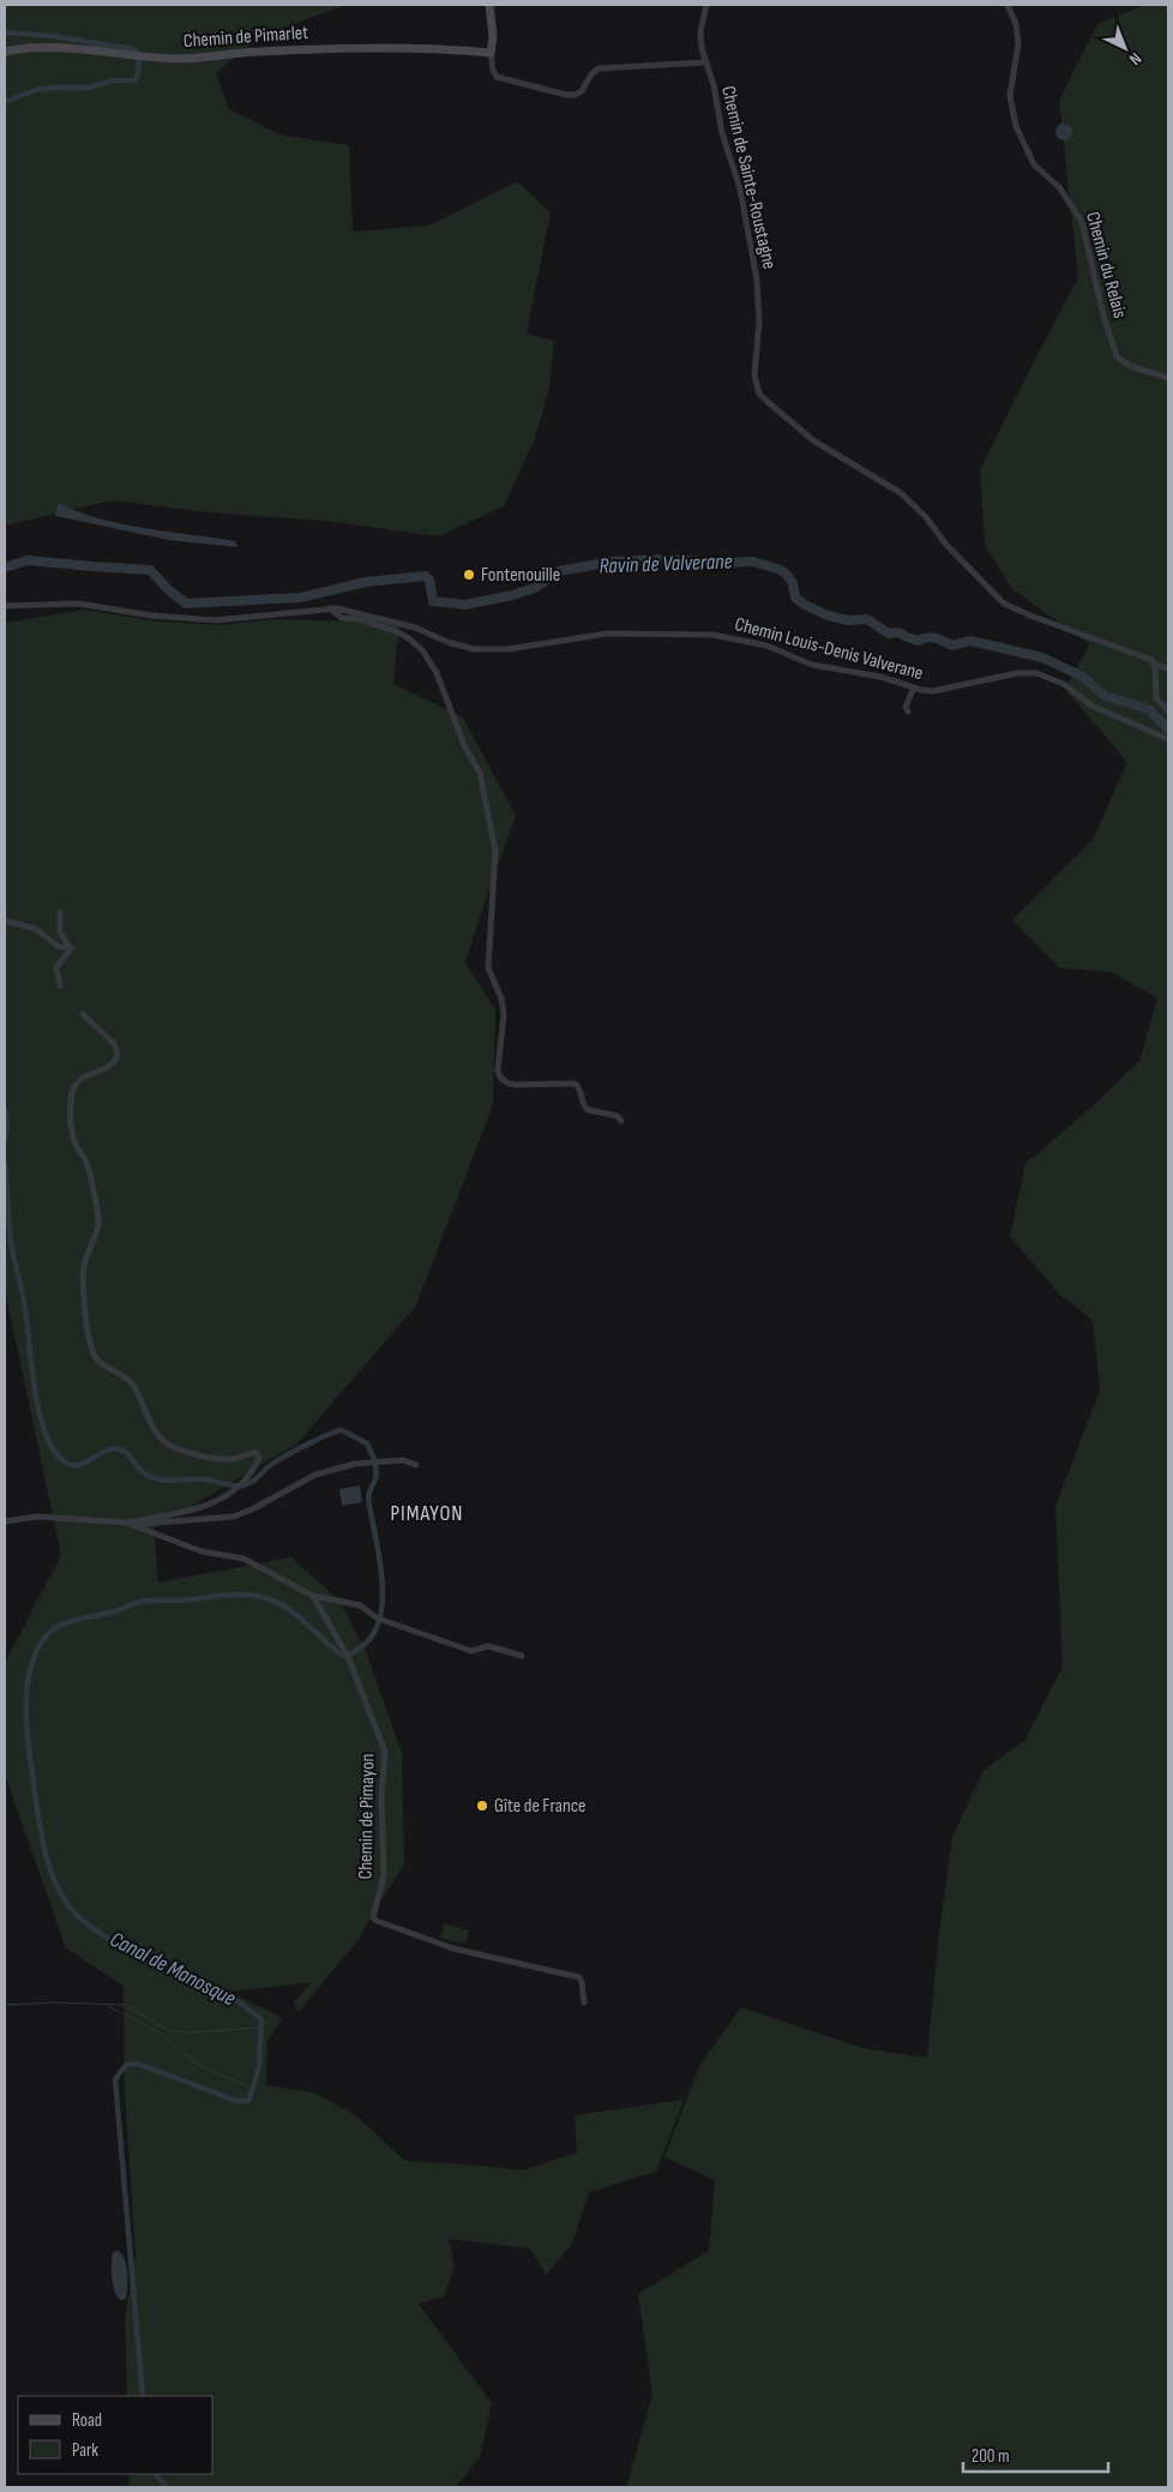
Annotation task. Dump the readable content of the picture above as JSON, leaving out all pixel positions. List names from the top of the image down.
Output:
{
  "streets": {
    "street": [
      "Chemin de Pimarlet",
      "Chemin de Sainte-Roustagne",
      "Chemin du Relais",
      "Chemin Louis-Denis Valverane",
      "Chemin de Pimayon"
    ]
  },
  "districts": ["PIMAYON"],
  "water": ["Ravin de Valverane", "Canal de Manosque"],
  "places": ["Fontenouille", "Gîte de France"],
  "legend": ["Road", "Park"],
  "scale_bar": "200 m",
  "north": "bottom right"
}
